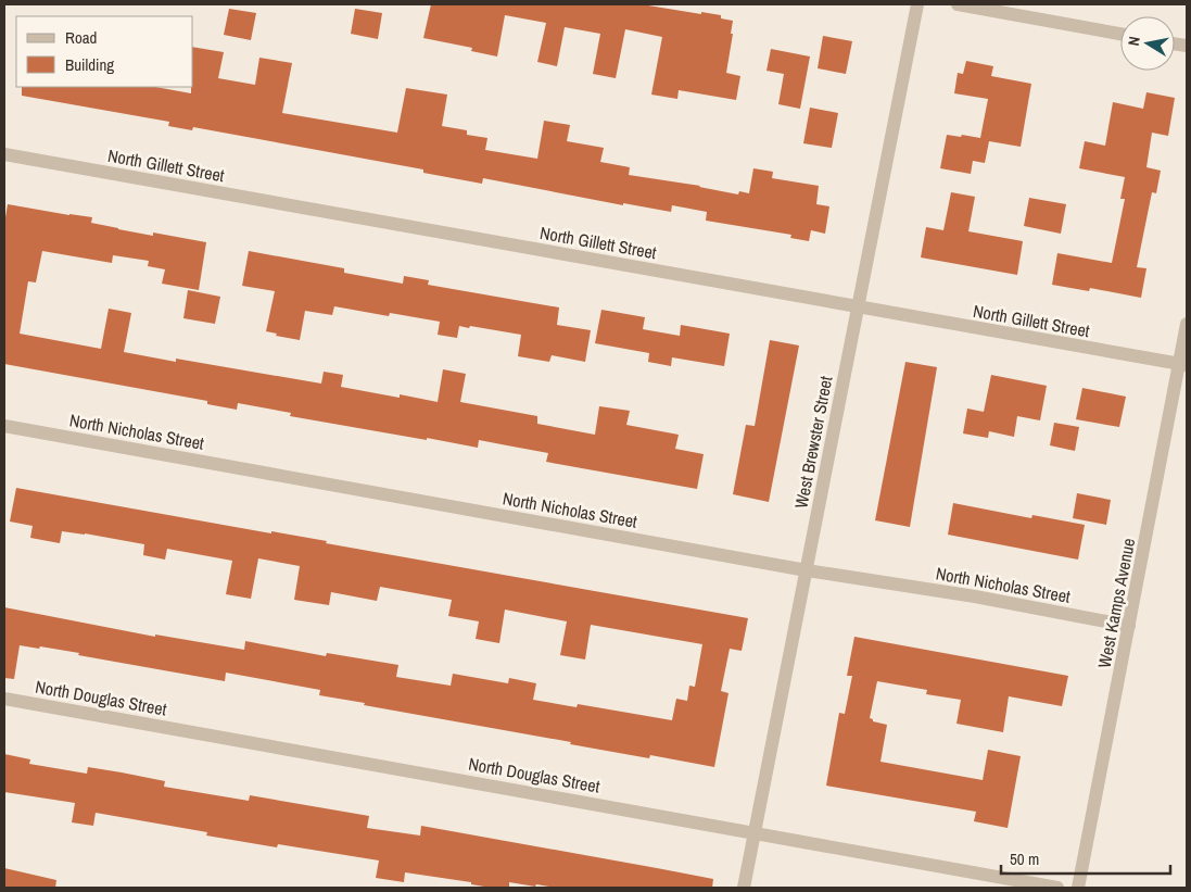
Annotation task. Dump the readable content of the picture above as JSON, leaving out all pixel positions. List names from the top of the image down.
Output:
{
  "streets": {
    "street": [
      "North Gillett Street",
      "North Nicholas Street",
      "West Brewster Street",
      "West Kamps Avenue",
      "North Douglas Street"
    ]
  },
  "crossings": [
    ["North Gillett Street", "West Brewster Street"],
    ["North Gillett Street", "West Kamps Avenue"],
    ["North Nicholas Street", "West Brewster Street"],
    ["North Nicholas Street", "West Kamps Avenue"],
    ["West Brewster Street", "North Douglas Street"]
  ],
  "legend": ["Road", "Building"],
  "scale_bar": "50 m",
  "north": "left"
}
